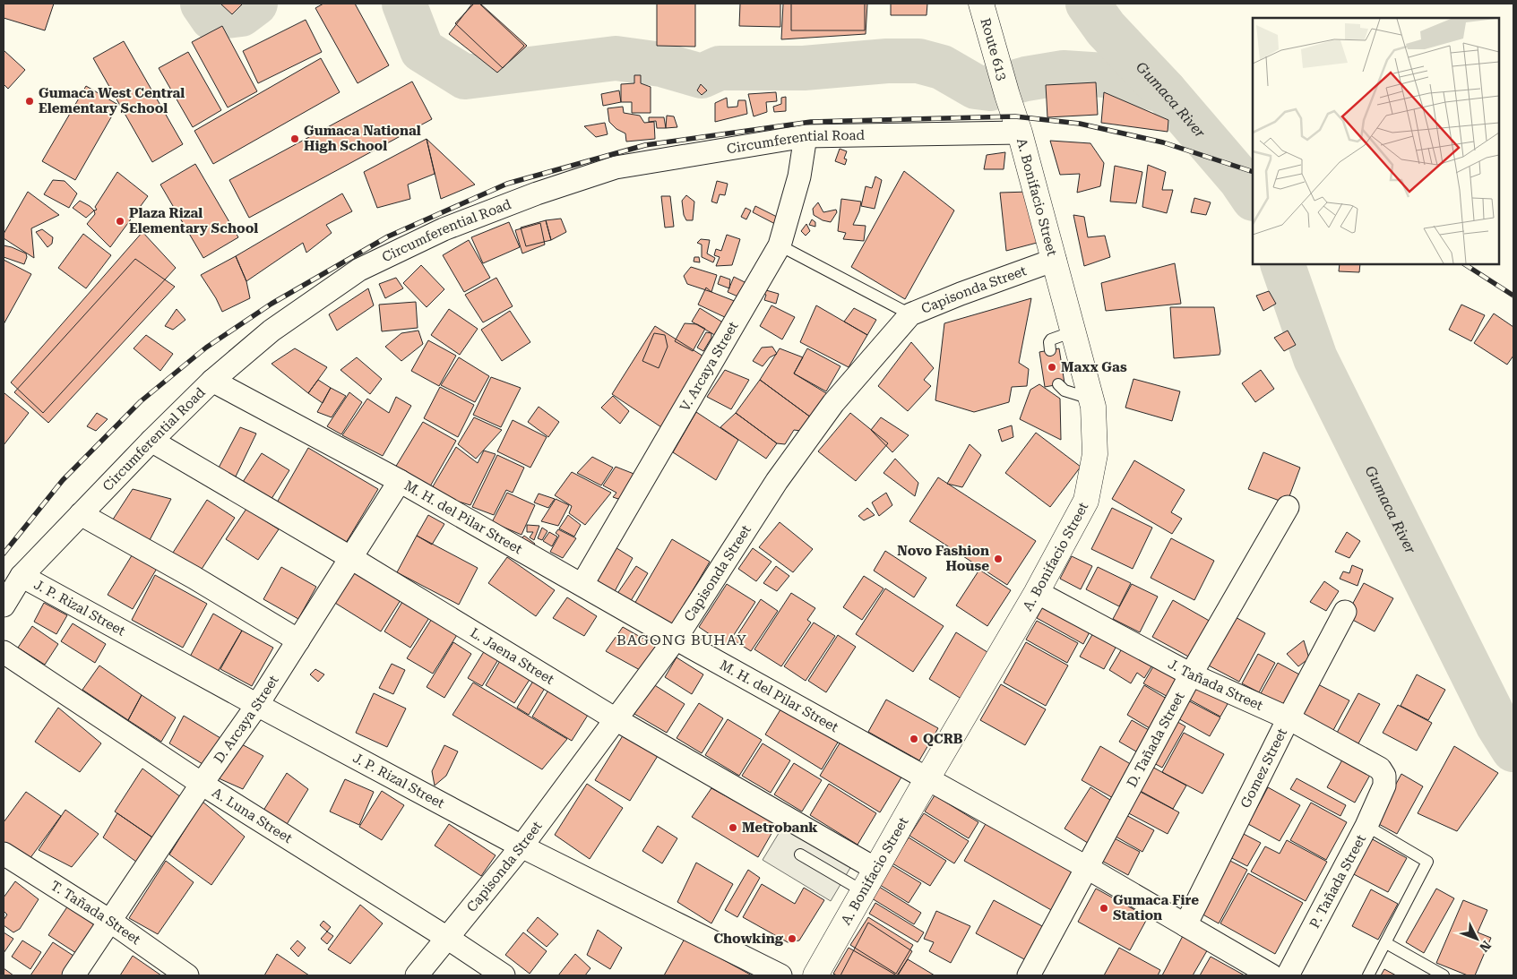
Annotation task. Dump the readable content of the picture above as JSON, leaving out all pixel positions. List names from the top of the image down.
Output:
{
  "streets": {
    "main road": ["Route 613", "A. Bonifacio Street"],
    "street": [
      "Circumferential Road",
      "Capisonda Street",
      "V. Arcaya Street",
      "M. H. del Pilar Street",
      "J. P. Rizal Street",
      "L. Jaena Street",
      "J. Tañada Street",
      "D. Arcaya Street",
      "D. Tañada Street",
      "Gomez Street",
      "A. Luna Street",
      "P. Tañada Street",
      "T. Tañada Street"
    ]
  },
  "crossings": [
    ["Route 613", "A. Bonifacio Street"],
    ["Circumferential Road", "A. Bonifacio Street"],
    ["Circumferential Road", "V. Arcaya Street"],
    ["Circumferential Road", "M. H. del Pilar Street"],
    ["Circumferential Road", "J. P. Rizal Street"],
    ["Circumferential Road", "L. Jaena Street"],
    ["A. Bonifacio Street", "Capisonda Street"],
    ["A. Bonifacio Street", "M. H. del Pilar Street"],
    ["A. Bonifacio Street", "L. Jaena Street"],
    ["A. Bonifacio Street", "J. Tañada Street"],
    ["Capisonda Street", "M. H. del Pilar Street"],
    ["Capisonda Street", "J. P. Rizal Street"],
    ["Capisonda Street", "L. Jaena Street"],
    ["Capisonda Street", "A. Luna Street"],
    ["V. Arcaya Street", "M. H. del Pilar Street"],
    ["M. H. del Pilar Street", "D. Arcaya Street"],
    ["M. H. del Pilar Street", "D. Tañada Street"],
    ["M. H. del Pilar Street", "Gomez Street"],
    ["J. P. Rizal Street", "D. Arcaya Street"],
    ["L. Jaena Street", "D. Arcaya Street"],
    ["J. Tañada Street", "D. Tañada Street"],
    ["J. Tañada Street", "Gomez Street"],
    ["J. Tañada Street", "P. Tañada Street"],
    ["D. Arcaya Street", "A. Luna Street"],
    ["D. Arcaya Street", "T. Tañada Street"]
  ],
  "districts": ["BAGONG BUHAY"],
  "water": ["Gumaca River"],
  "places": [
    "Gumaca West Central Elementary School",
    "Gumaca National High School",
    "Plaza Rizal Elementary School",
    "Maxx Gas",
    "Novo Fashion House",
    "QCRB",
    "Metrobank",
    "Gumaca Fire Station",
    "Chowking"
  ],
  "north": "bottom right"
}
